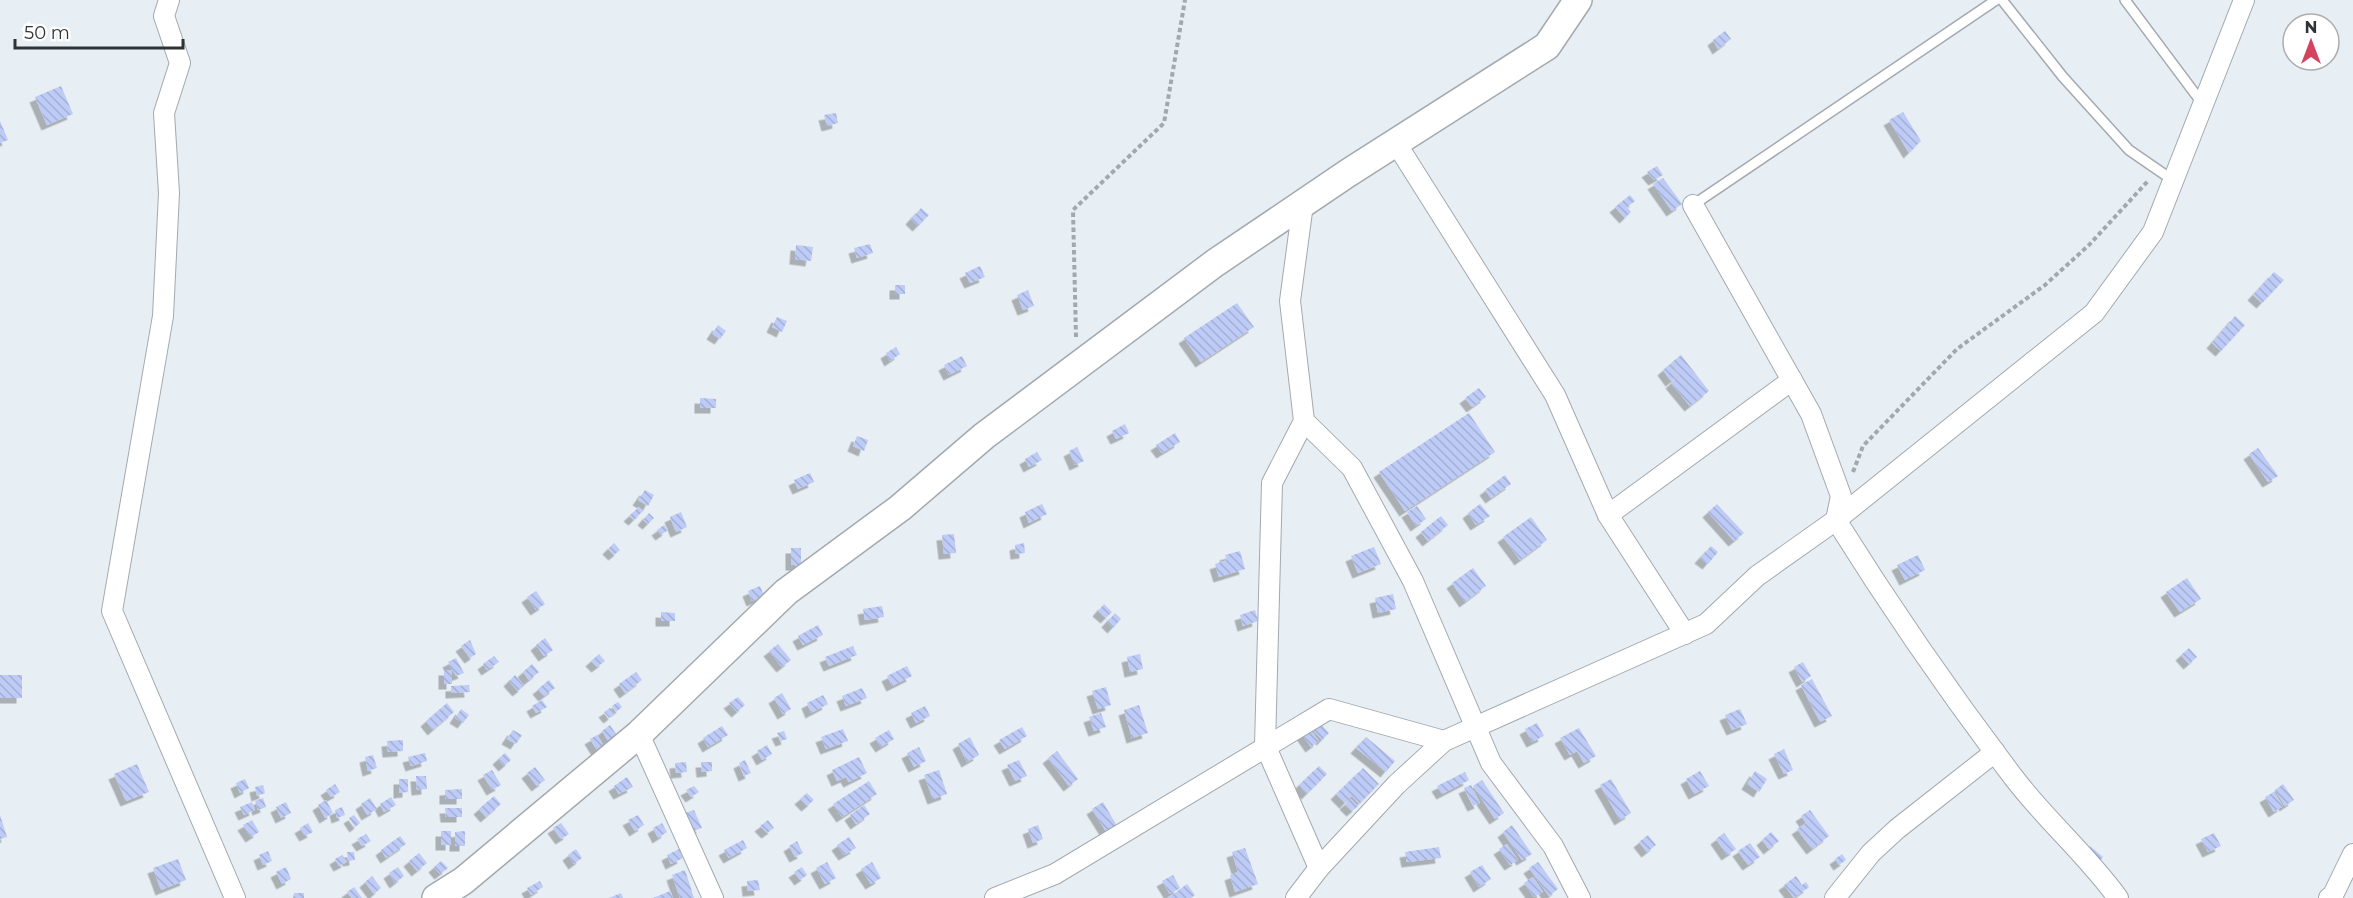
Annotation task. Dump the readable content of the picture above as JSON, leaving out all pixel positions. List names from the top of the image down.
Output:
{
  "scale_bar": "50 m",
  "north": "top"
}
